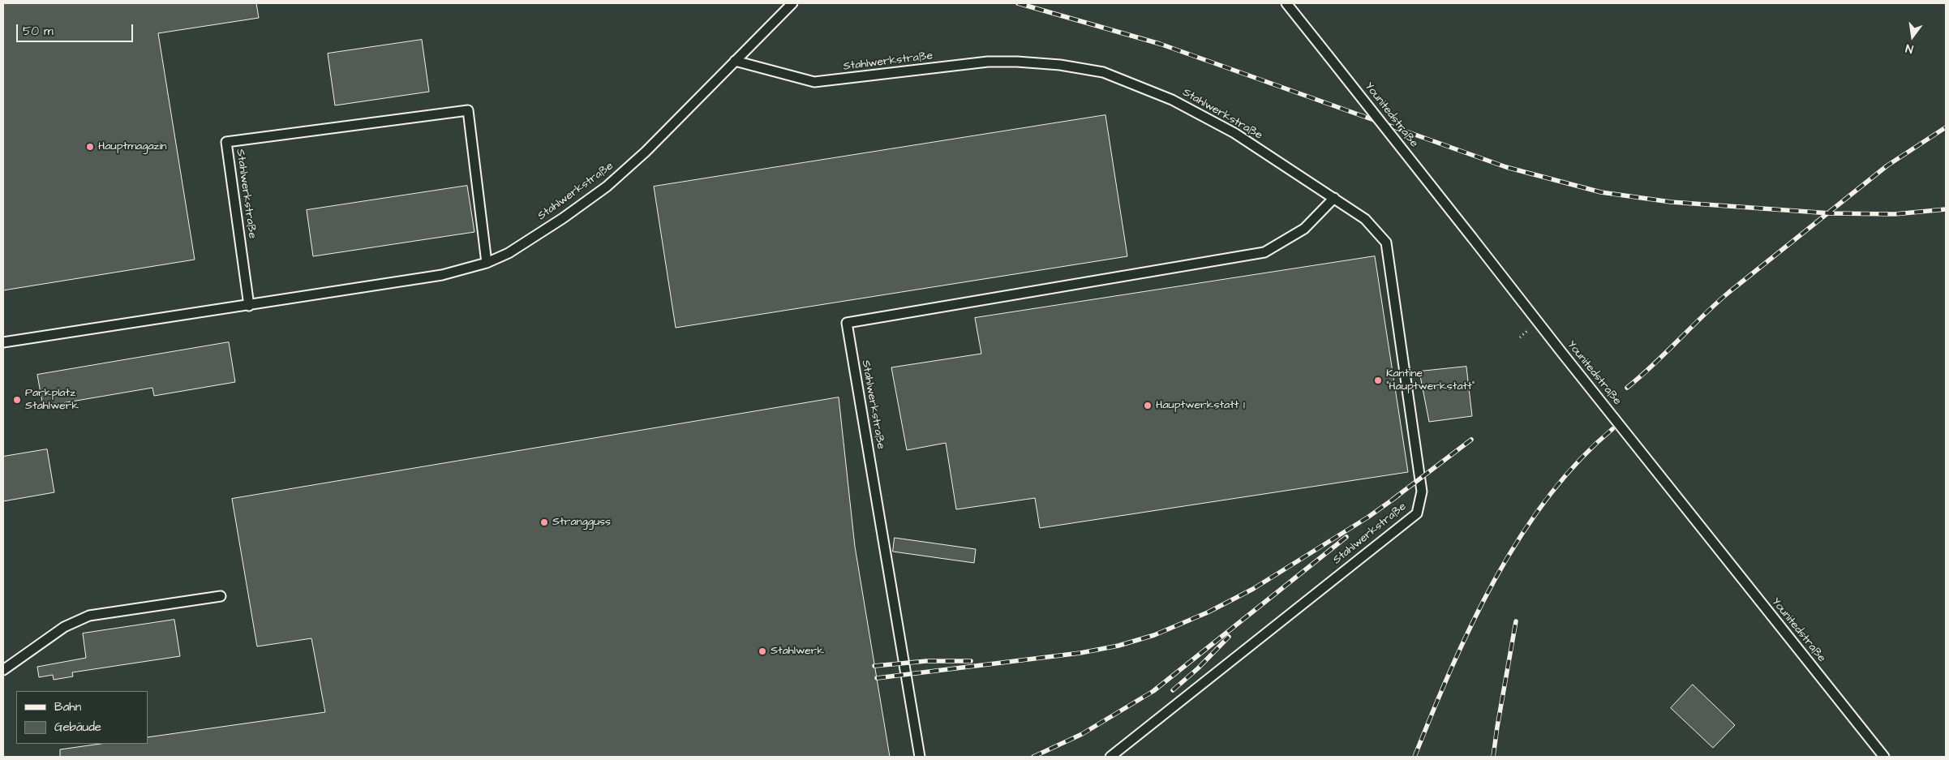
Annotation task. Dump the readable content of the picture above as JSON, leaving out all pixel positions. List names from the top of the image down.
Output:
{
  "streets": {
    "lane": ["Stahlwerkstraße", "Younitedstraße"]
  },
  "places": [
    "Hauptmagazin",
    "Kantine \"Hauptwerkstatt\"",
    "Parkplatz Stahlwerk",
    "Hauptwerkstatt 1",
    "Strangguss",
    "Stahlwerk"
  ],
  "legend": ["Bahn", "Gebäude"],
  "scale_bar": "50 m",
  "north": "bottom"
}
